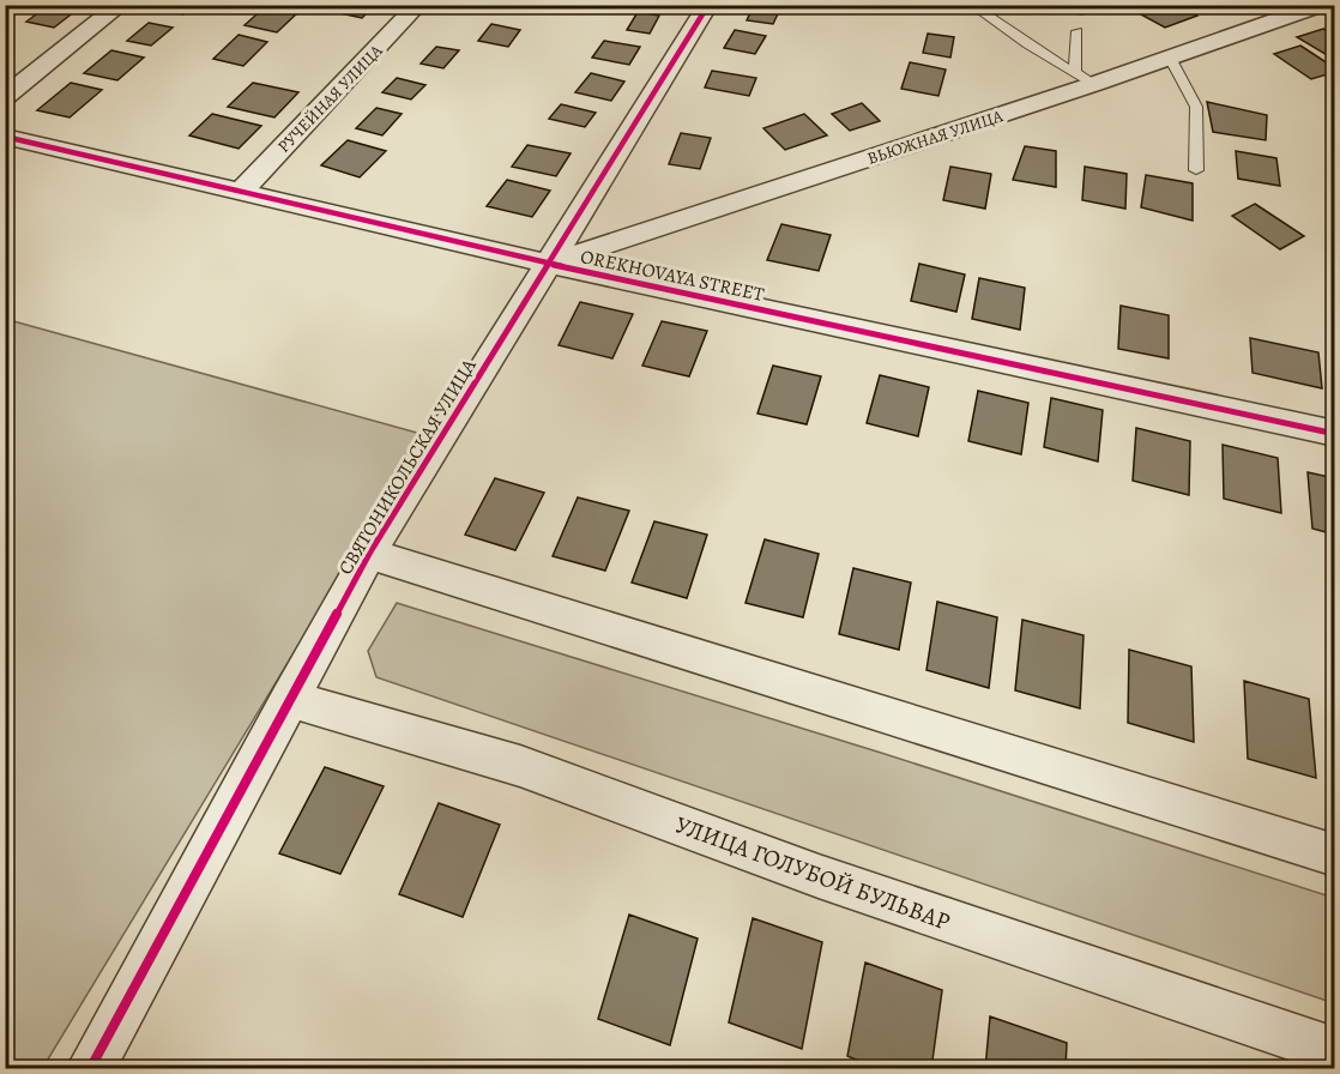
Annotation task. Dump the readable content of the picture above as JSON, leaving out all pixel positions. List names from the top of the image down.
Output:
{
  "streets": {
    "street": [
      "РУЧЕЙНАЯ УЛИЦА",
      "ВЬЮЖНАЯ УЛИЦА",
      "OREKHOVAYA STREET",
      "СВЯТОНИКОЛЬСКАЯ УЛИЦА",
      "УЛИЦА ГОЛУБОЙ БУЛЬВАР"
    ]
  },
  "crossings": [
    ["РУЧЕЙНАЯ УЛИЦА", "OREKHOVAYA STREET"],
    ["ВЬЮЖНАЯ УЛИЦА", "OREKHOVAYA STREET"],
    ["ВЬЮЖНАЯ УЛИЦА", "СВЯТОНИКОЛЬСКАЯ УЛИЦА"],
    ["OREKHOVAYA STREET", "СВЯТОНИКОЛЬСКАЯ УЛИЦА"],
    ["СВЯТОНИКОЛЬСКАЯ УЛИЦА", "УЛИЦА ГОЛУБОЙ БУЛЬВАР"]
  ]
}
